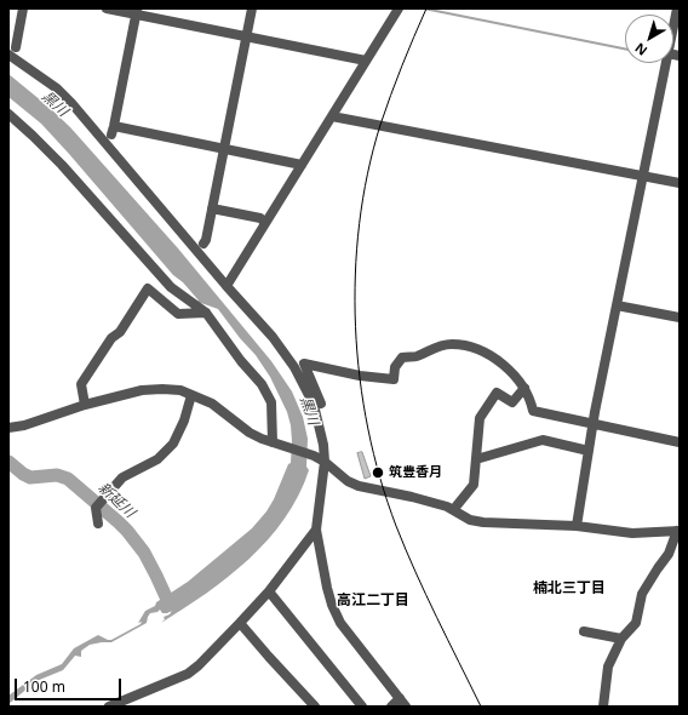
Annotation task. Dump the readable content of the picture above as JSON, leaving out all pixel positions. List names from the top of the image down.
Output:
{
  "districts": ["楠北三丁目", "高江二丁目"],
  "water": ["黒川", "新延川"],
  "places": ["筑豊香月"],
  "scale_bar": "100 m",
  "north": "bottom left"
}
